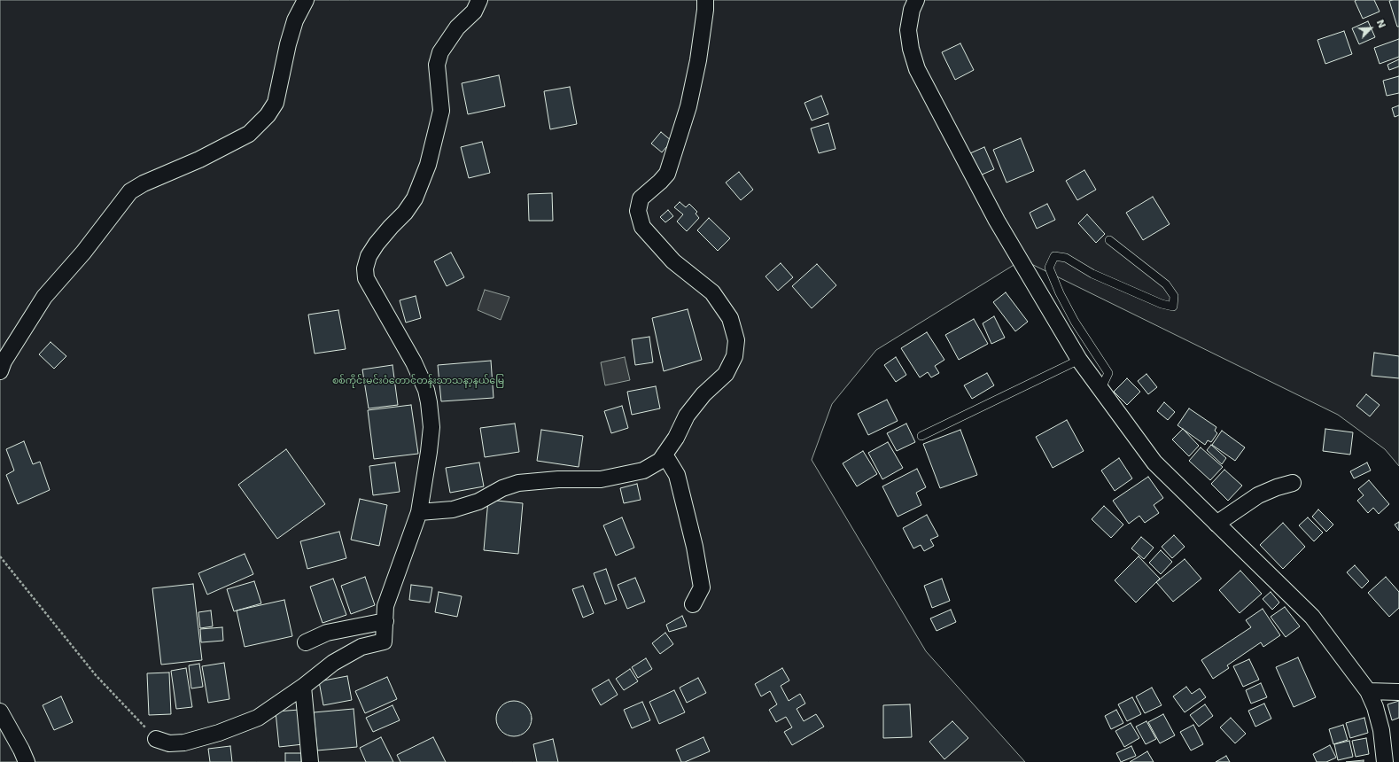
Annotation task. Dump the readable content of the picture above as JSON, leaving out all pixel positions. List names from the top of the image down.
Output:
{
  "parks": ["စစ်ကိုင်းမင်းဝံတောင်တန်းသာသနာ့နယ်မြေ"],
  "north": "top right"
}
